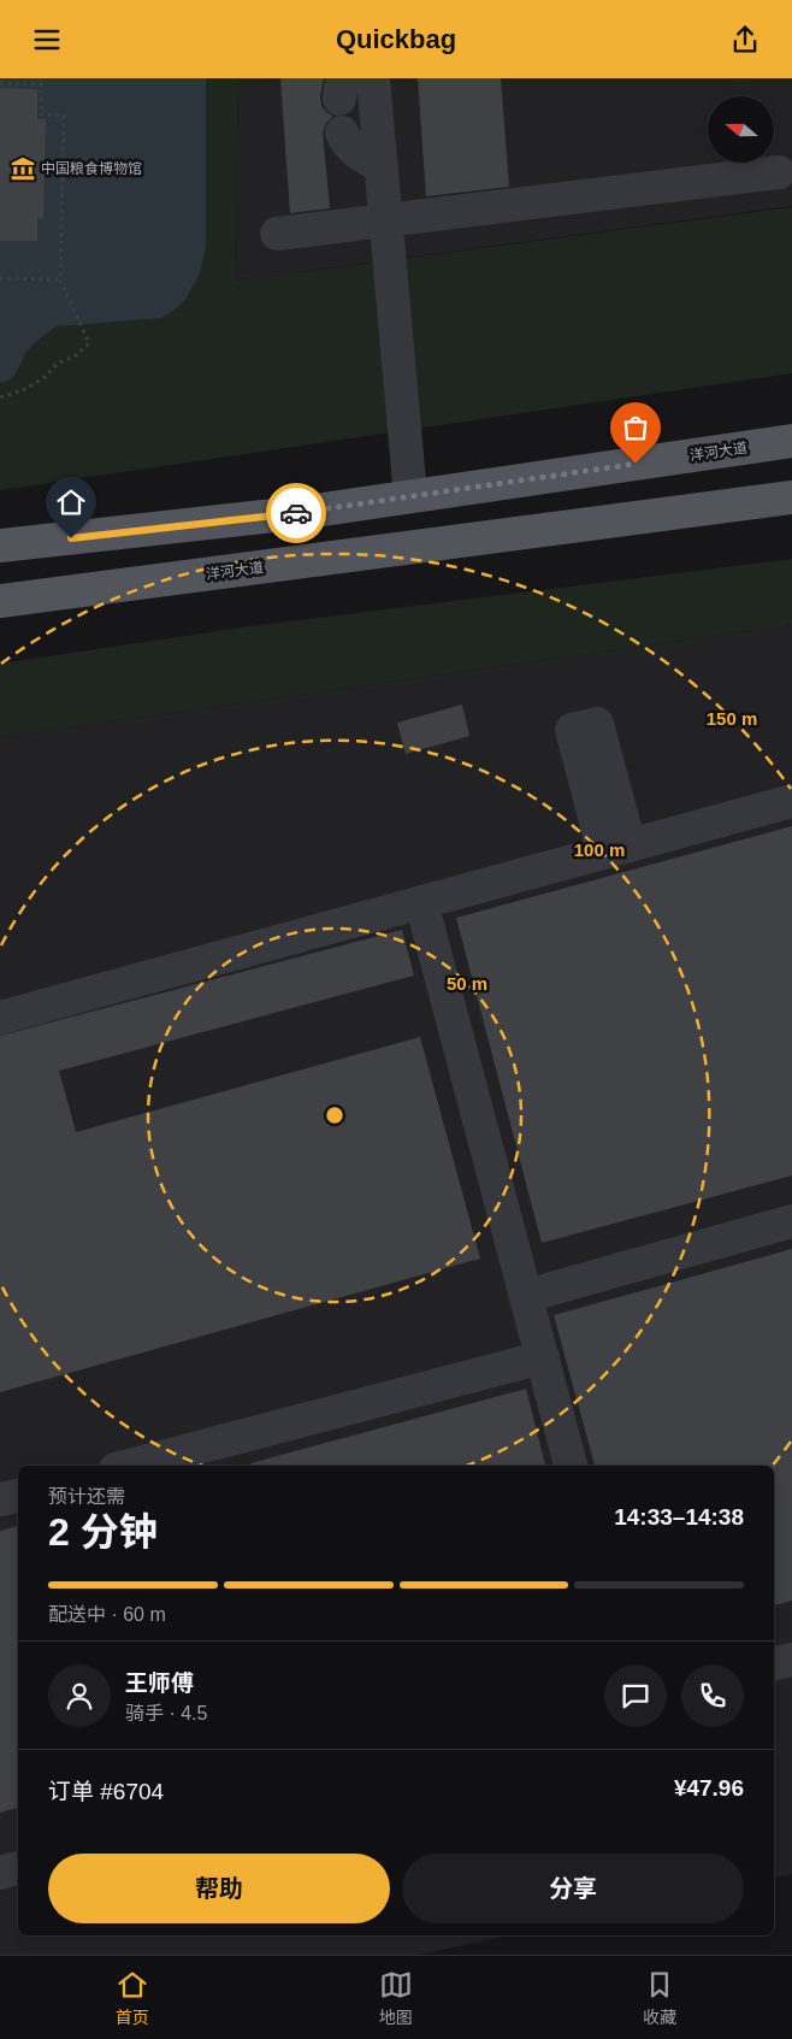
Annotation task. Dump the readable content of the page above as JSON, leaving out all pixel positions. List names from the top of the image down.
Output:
{
  "streets": {
    "main road": ["洋河大道"]
  },
  "places": {
    "museum": ["中国粮食博物馆"]
  },
  "north": "left",
  "page": {
    "header": "Quickbag",
    "heading": ["2 分钟", "预计还需", "14:33–14:38"],
    "panel": [
      "王师傅",
      "骑手 · 4.5",
      "订单 #6704",
      "¥47.96"
    ],
    "bar": "配送中 · 60 m",
    "buttons": ["帮助", "分享"],
    "tabs": ["首页", "地图", "收藏"]
  },
  "rings": ["150 m", "100 m", "50 m"]
}
